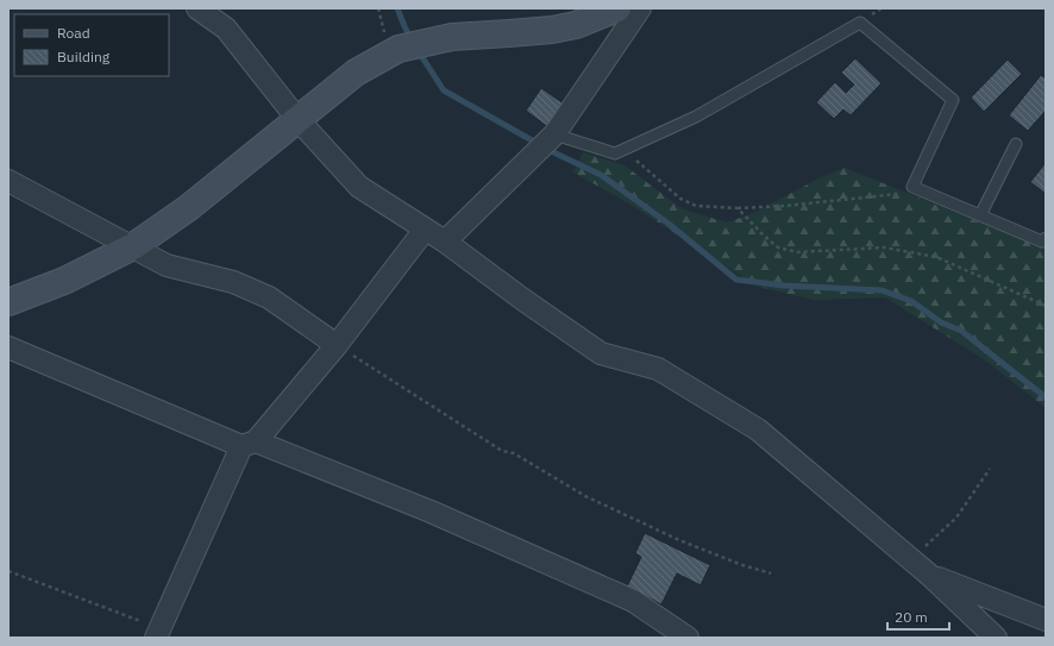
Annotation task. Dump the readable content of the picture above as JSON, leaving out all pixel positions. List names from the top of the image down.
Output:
{
  "legend": ["Road", "Building"],
  "scale_bar": "20 m"
}
